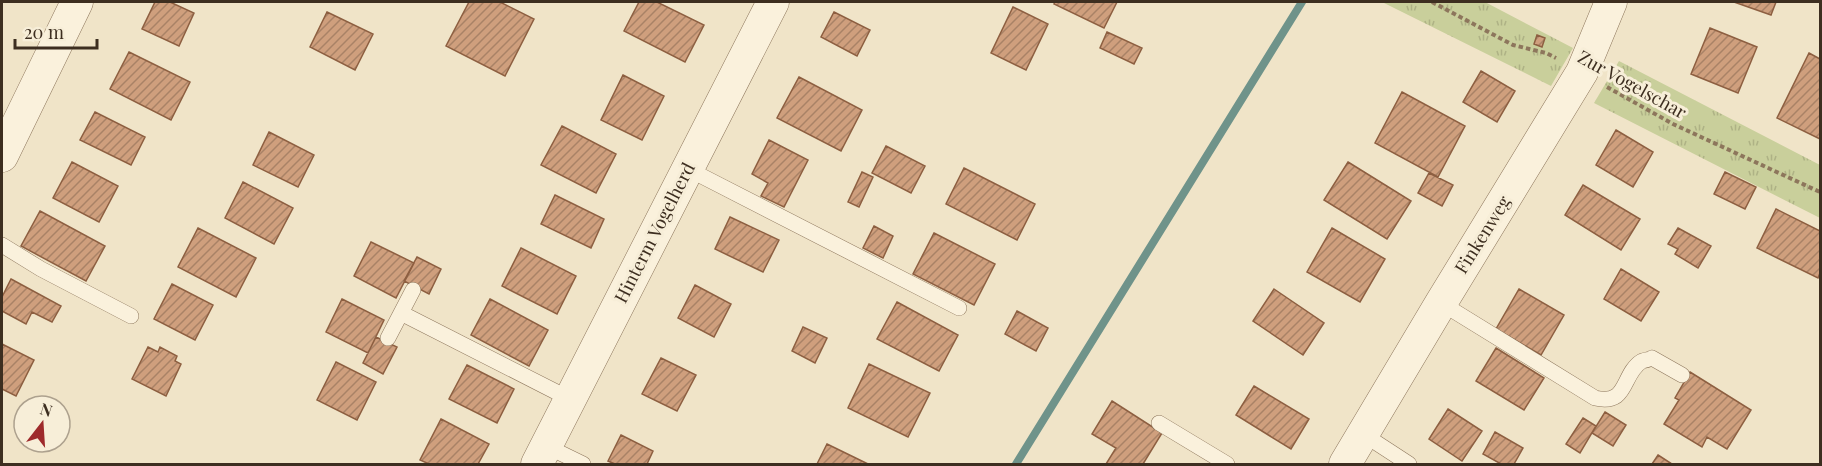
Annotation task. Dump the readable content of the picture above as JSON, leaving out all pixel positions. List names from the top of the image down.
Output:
{
  "streets": {
    "street": ["Hinterm Vogelherd", "Finkenweg"],
    "path": ["Zur Vogelschar"]
  },
  "crossings": [
    ["Zur Vogelschar", "Finkenweg"]
  ],
  "scale_bar": "20 m",
  "north": "top"
}
